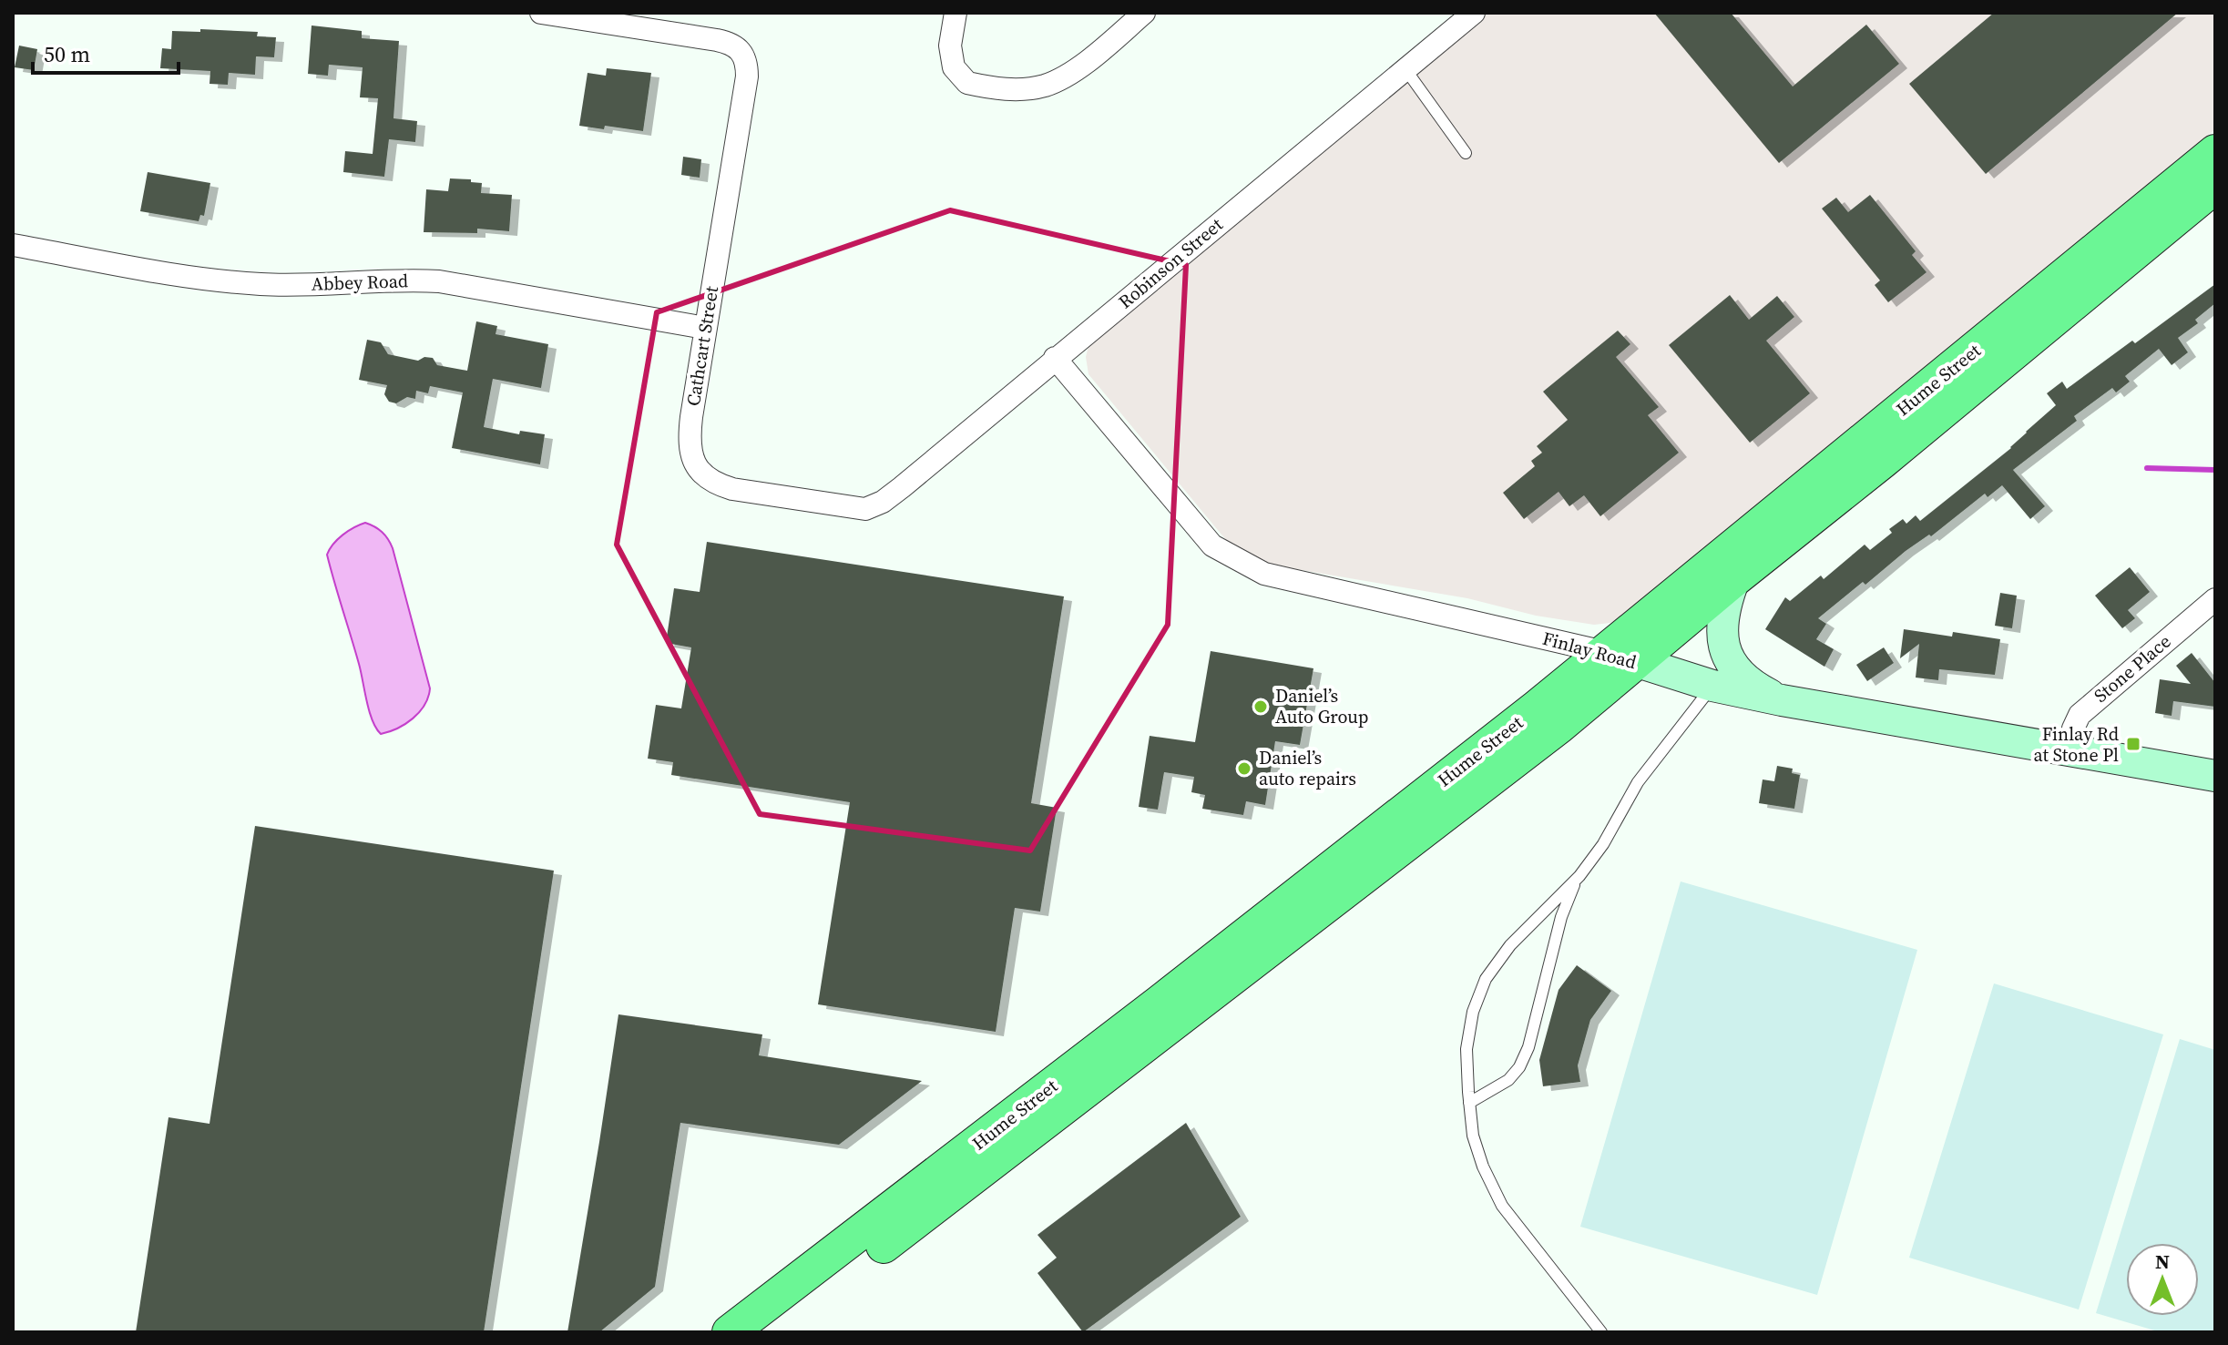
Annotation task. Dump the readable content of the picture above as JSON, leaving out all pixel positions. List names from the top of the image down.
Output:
{
  "streets": {
    "main road": ["Hume Street"],
    "street": [
      "Robinson Street",
      "Abbey Road",
      "Cathcart Street",
      "Finlay Road",
      "Stone Place"
    ]
  },
  "crossings": [
    ["Robinson Street", "Cathcart Street"],
    ["Robinson Street", "Finlay Road"],
    ["Abbey Road", "Cathcart Street"],
    ["Hume Street", "Finlay Road"],
    ["Finlay Road", "Stone Place"]
  ],
  "places": {
    "other": ["Daniel’s Auto Group", "Daniel’s auto repairs"],
    "transit": ["Finlay Rd at Stone Pl"]
  },
  "scale_bar": "50 m",
  "north": "top"
}
